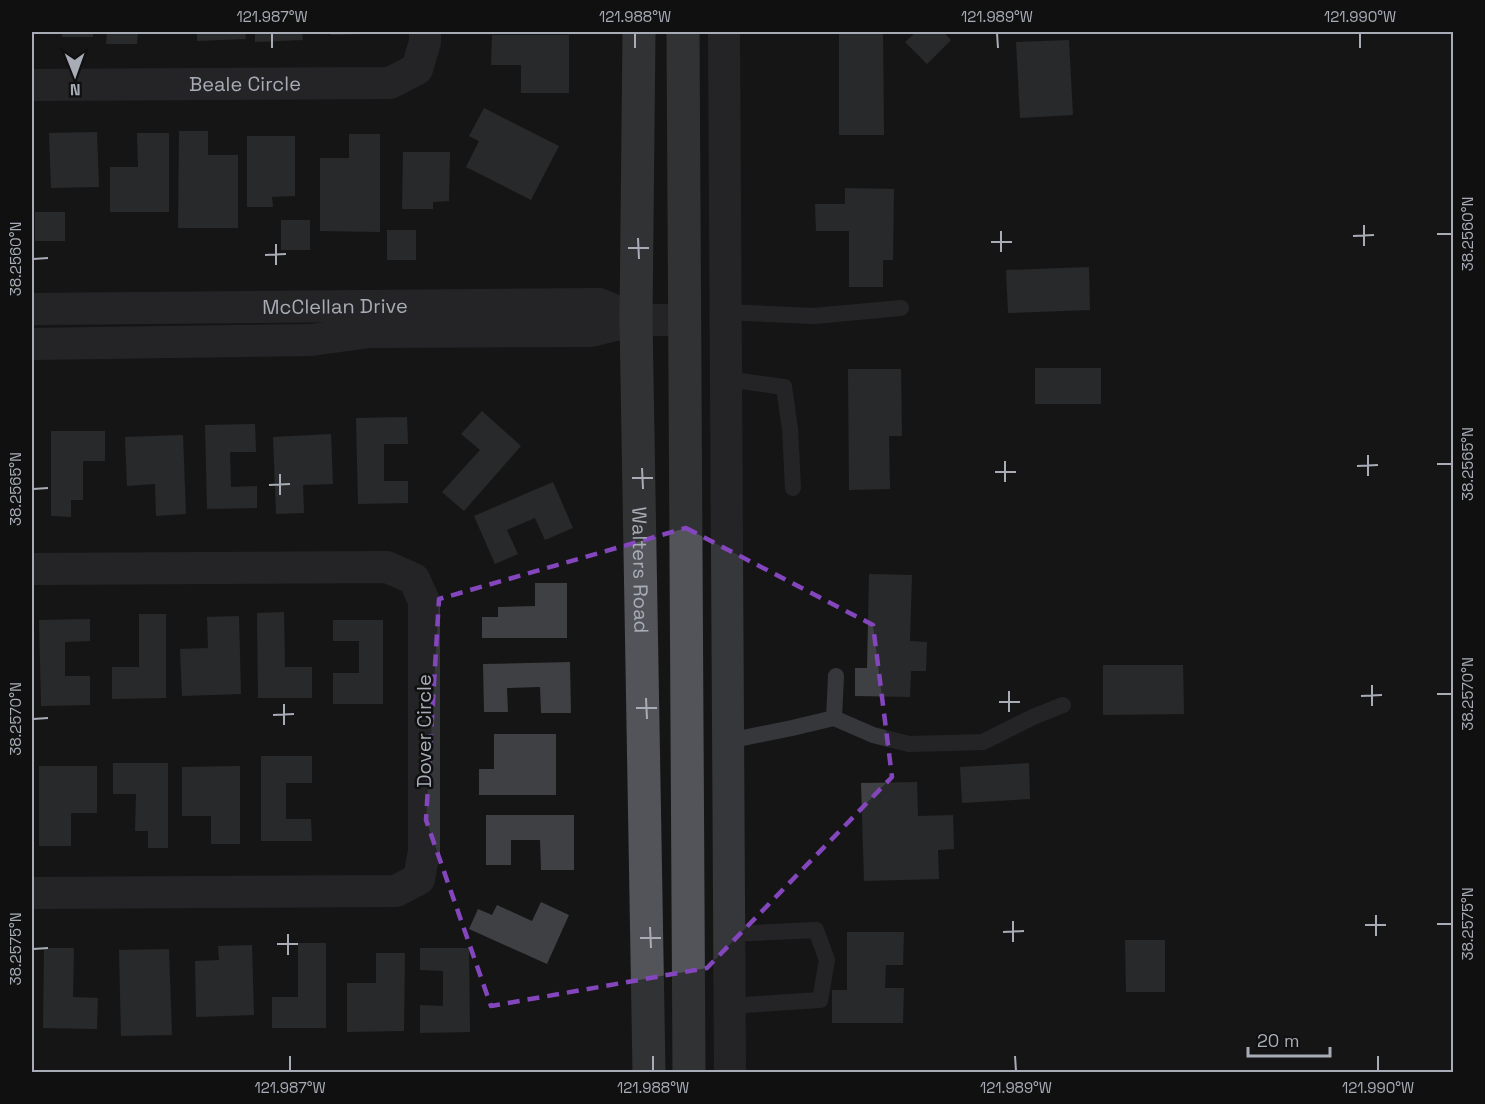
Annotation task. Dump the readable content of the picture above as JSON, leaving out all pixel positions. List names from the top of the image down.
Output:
{
  "streets": {
    "main road": ["Walters Road"],
    "street": ["Beale Circle", "McClellan Drive", "Dover Circle"]
  },
  "crossings": [
    ["McClellan Drive", "Walters Road"]
  ],
  "scale_bar": "20 m",
  "north": "bottom",
  "coordinates": [
    "121.987°W",
    "121.988°W",
    "121.989°W",
    "121.990°W",
    "38.2560°N",
    "38.2565°N",
    "38.2570°N",
    "38.2575°N"
  ]
}
